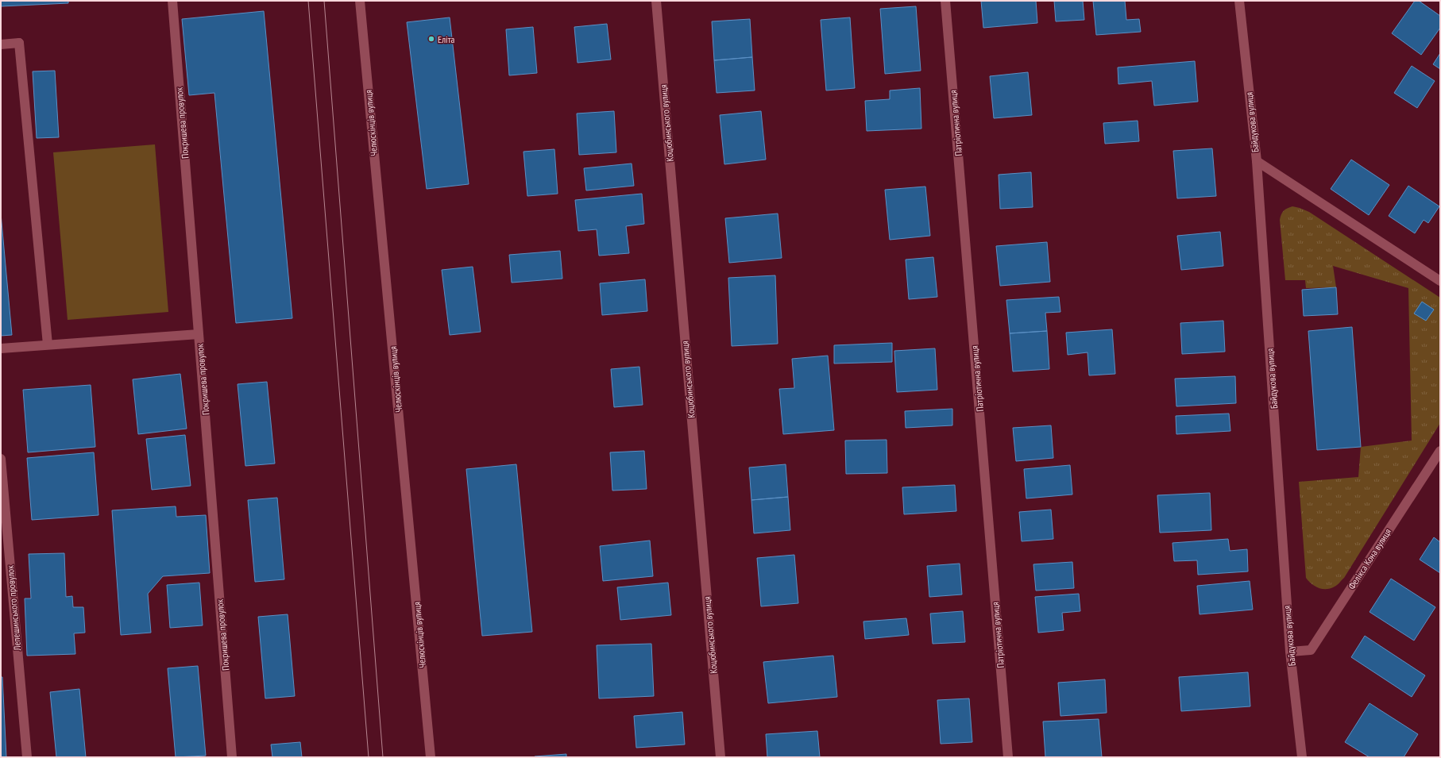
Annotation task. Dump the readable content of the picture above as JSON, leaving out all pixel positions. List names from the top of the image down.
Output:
{
  "streets": {
    "street": [
      "Байдукова вулиця",
      "Покришева провулок",
      "Челюскінців вулиця",
      "Коцюбинського вулиця",
      "Патріотична вулиця",
      "Фелікса Кона вулиця",
      "Лепешинського провулок"
    ]
  },
  "crossings": [
    ["Байдукова вулиця", "Фелікса Кона вулиця"]
  ],
  "places": ["Еліта"]
}
